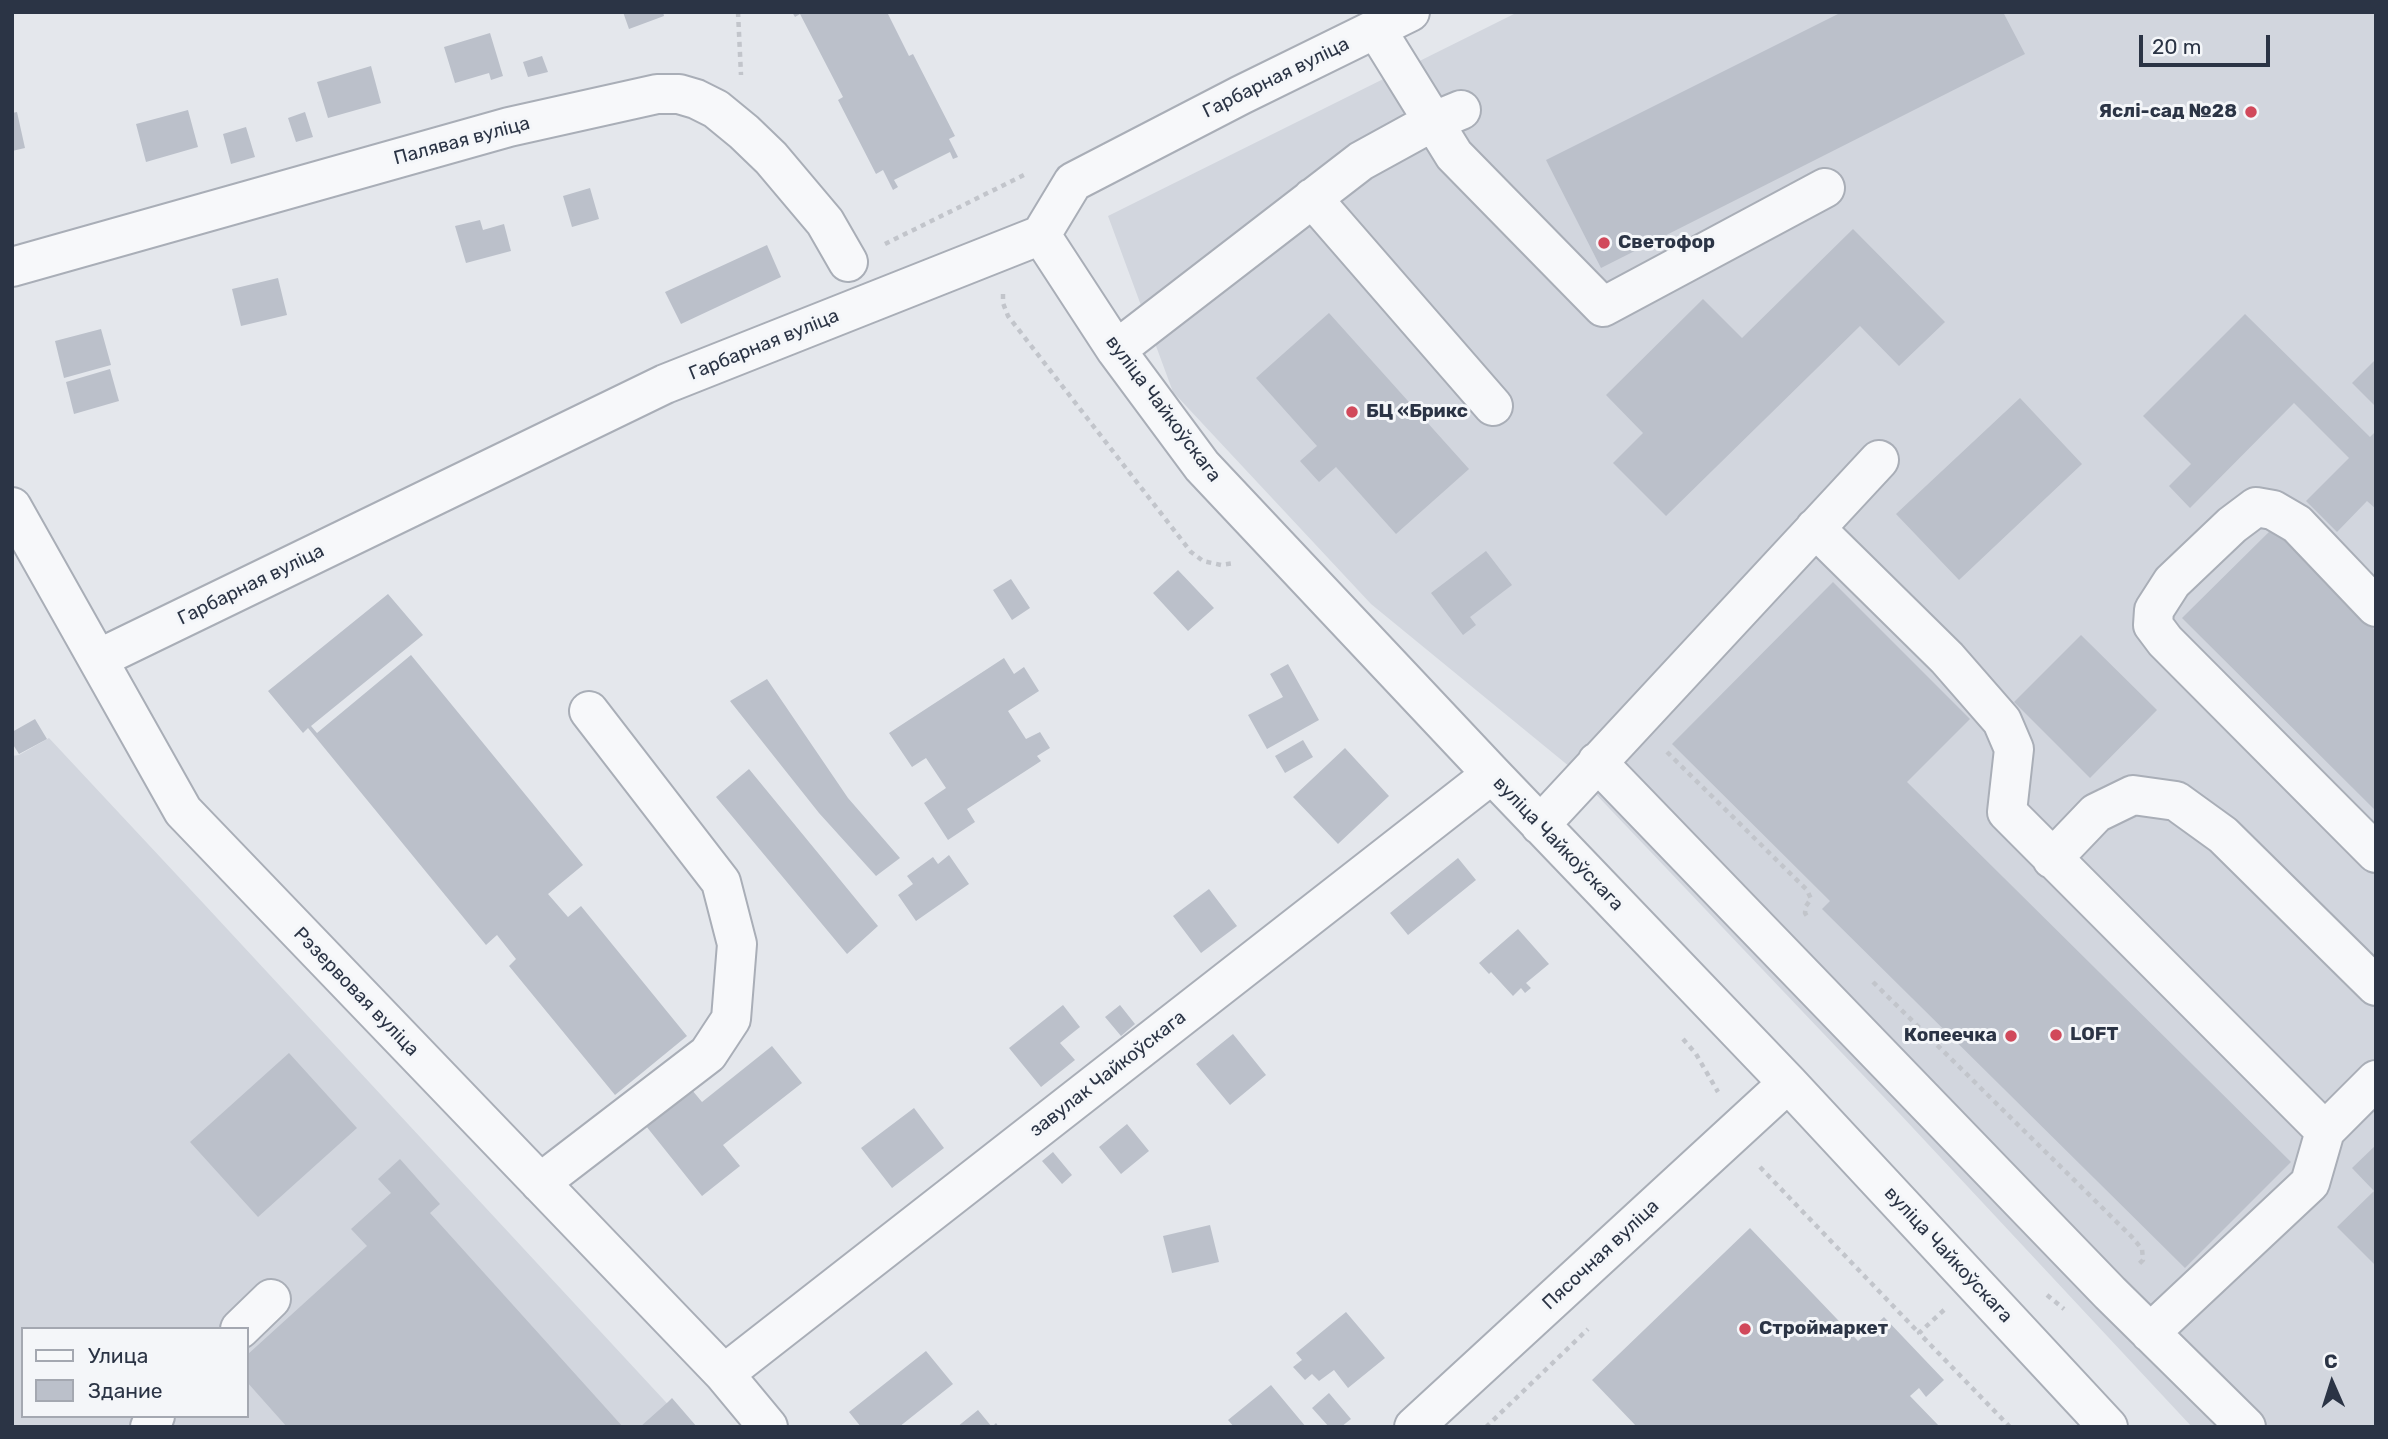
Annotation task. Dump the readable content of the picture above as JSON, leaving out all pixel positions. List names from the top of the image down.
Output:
{
  "streets": {
    "street": [
      "Гарбарная вуліца",
      "Палявая вуліца",
      "вуліца Чайкоўскага",
      "Рэзервовая вуліца",
      "завулак Чайкоўскага",
      "Пясочная вуліца"
    ]
  },
  "crossings": [
    ["Гарбарная вуліца", "вуліца Чайкоўскага"],
    ["Гарбарная вуліца", "Рэзервовая вуліца"],
    ["вуліца Чайкоўскага", "завулак Чайкоўскага"],
    ["вуліца Чайкоўскага", "Пясочная вуліца"],
    ["Рэзервовая вуліца", "завулак Чайкоўскага"]
  ],
  "places": [
    "Яслі-сад №28",
    "Светофор",
    "БЦ «Брикс",
    "LOFT",
    "Копеечка",
    "Строймаркет"
  ],
  "legend": ["Улица", "Здание"],
  "scale_bar": "20 m",
  "north": "top"
}
